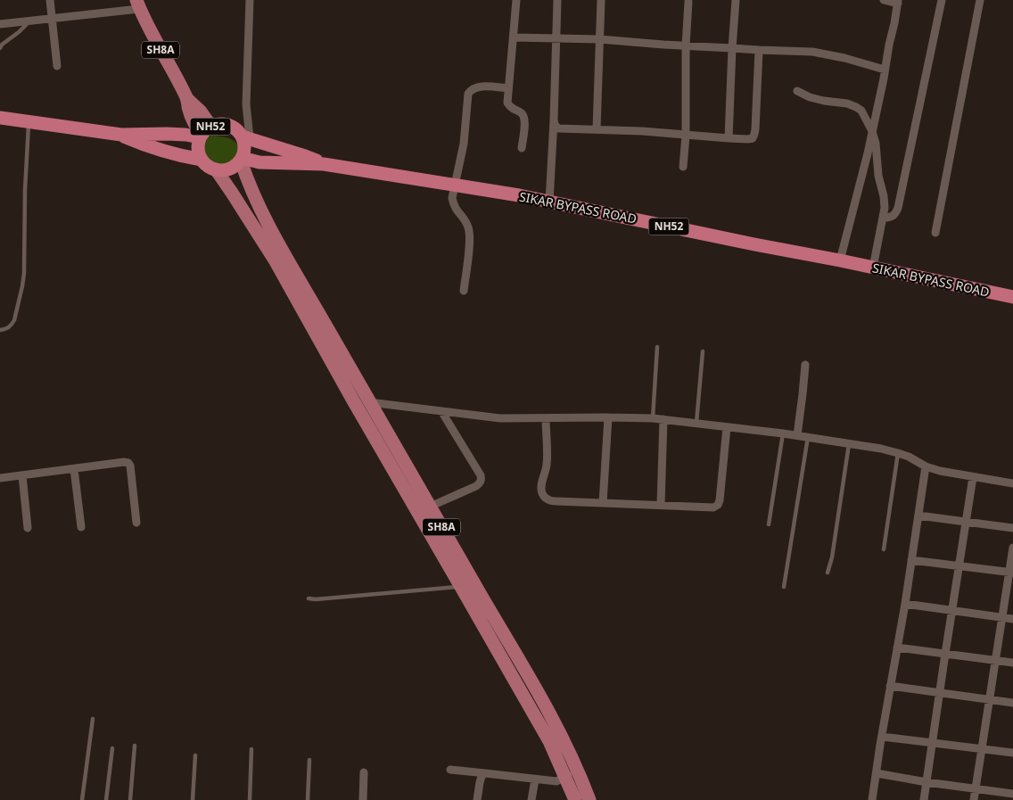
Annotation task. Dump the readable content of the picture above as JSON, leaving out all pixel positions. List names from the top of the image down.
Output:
{
  "streets": {
    "highway": ["NH52", "SIKAR BYPASS ROAD"],
    "main road": ["SH8A"]
  },
  "crossings": [
    ["SH8A", "NH52"],
    ["SH8A", "SIKAR BYPASS ROAD"],
    ["NH52", "SIKAR BYPASS ROAD"]
  ]
}
